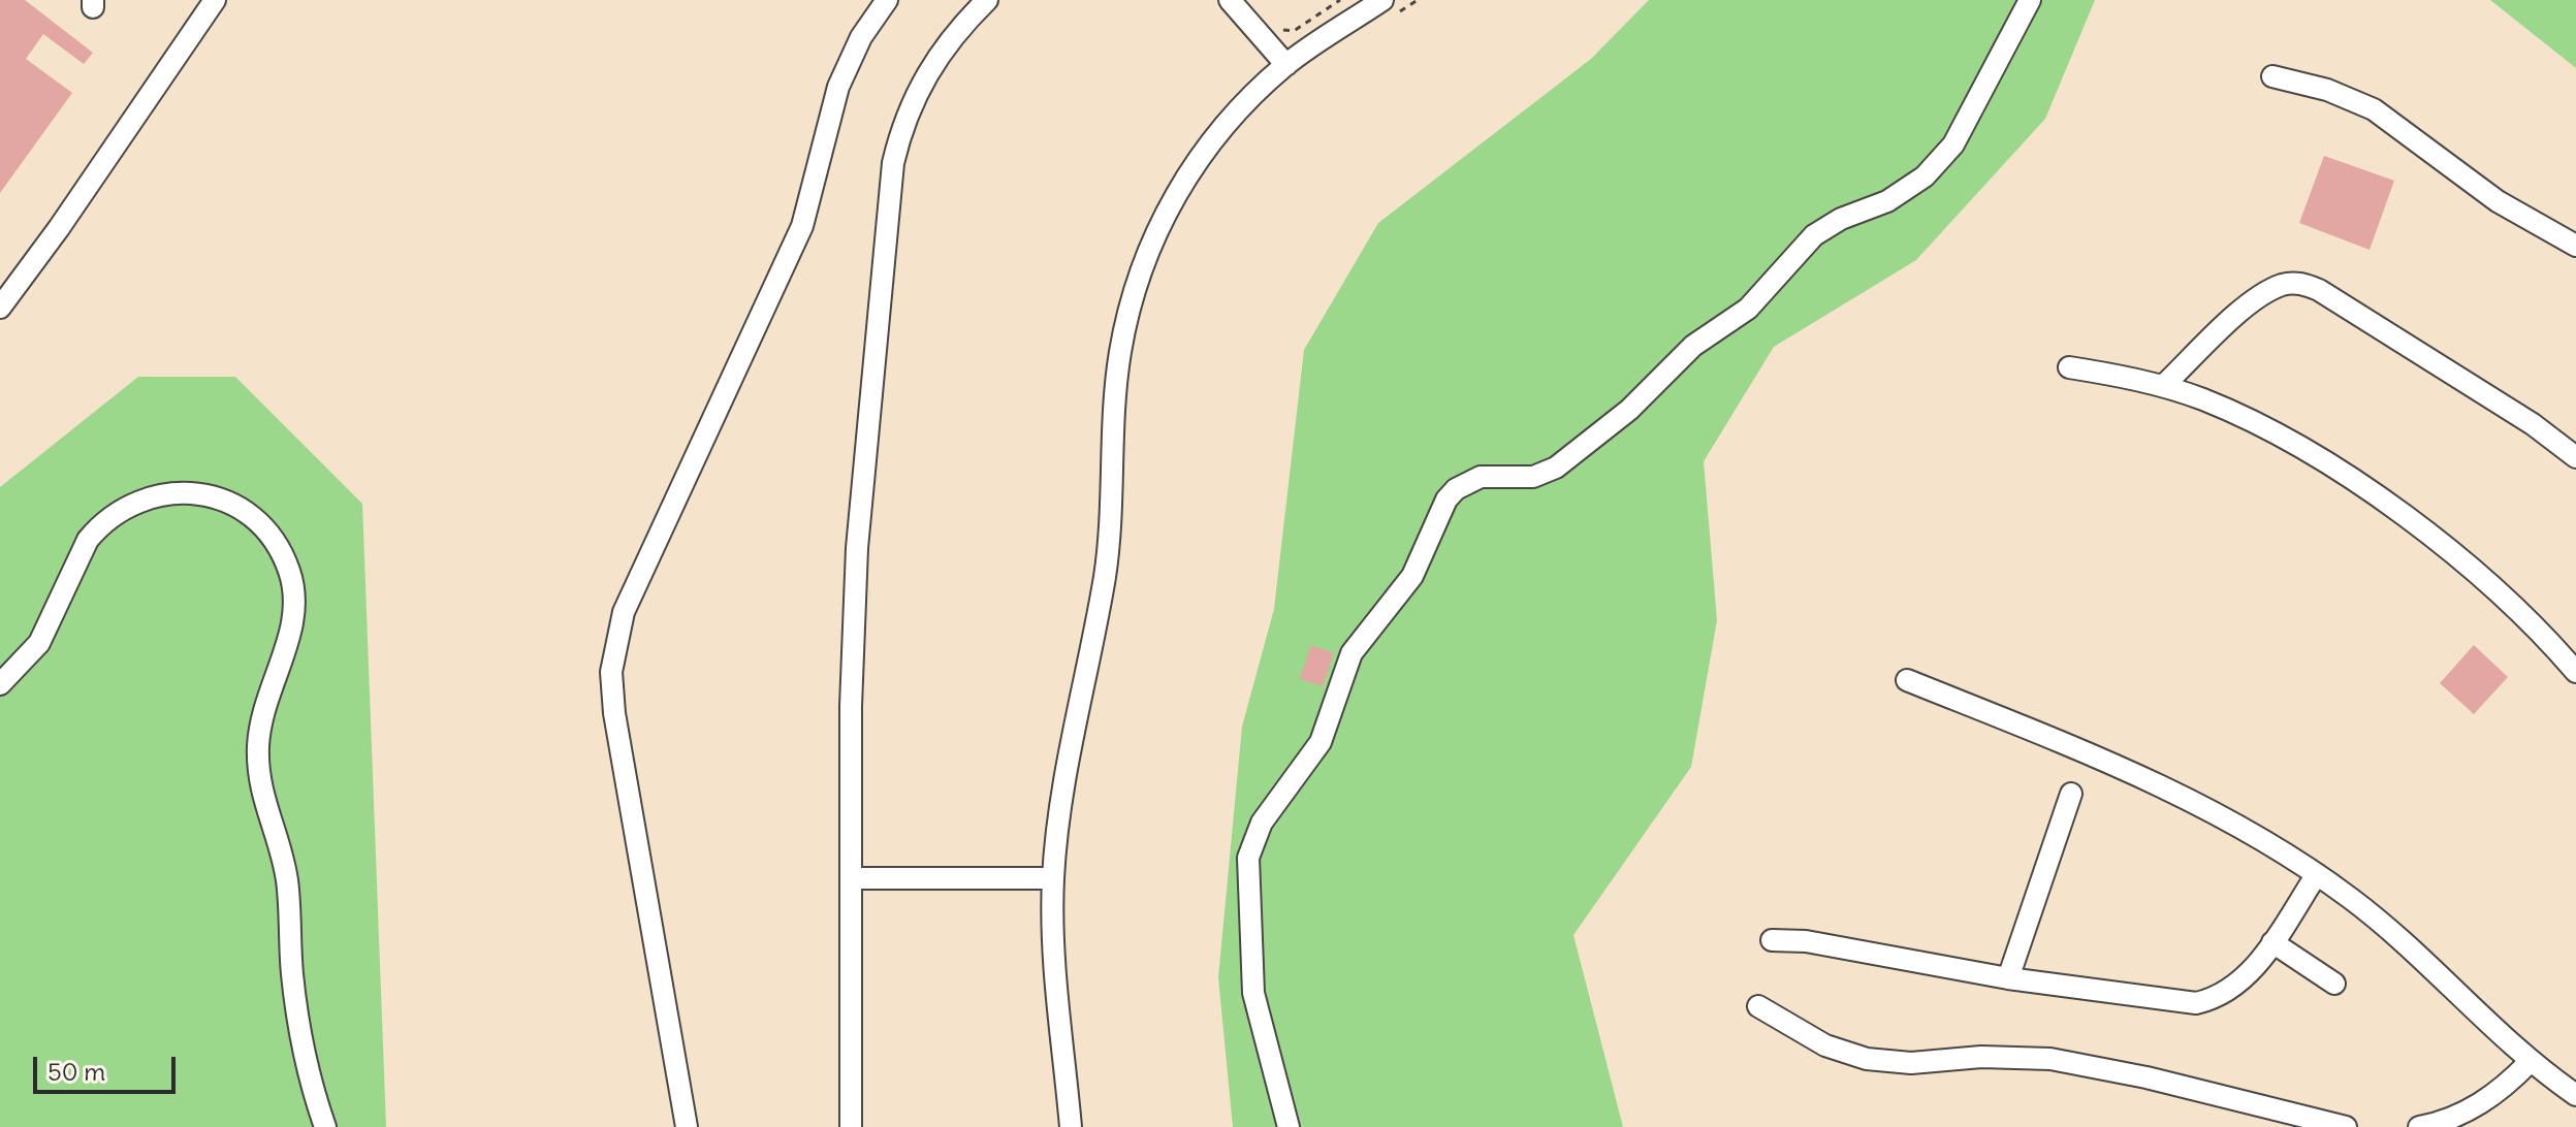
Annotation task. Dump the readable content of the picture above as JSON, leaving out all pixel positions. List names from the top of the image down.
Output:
{
  "scale_bar": "50 m"
}
